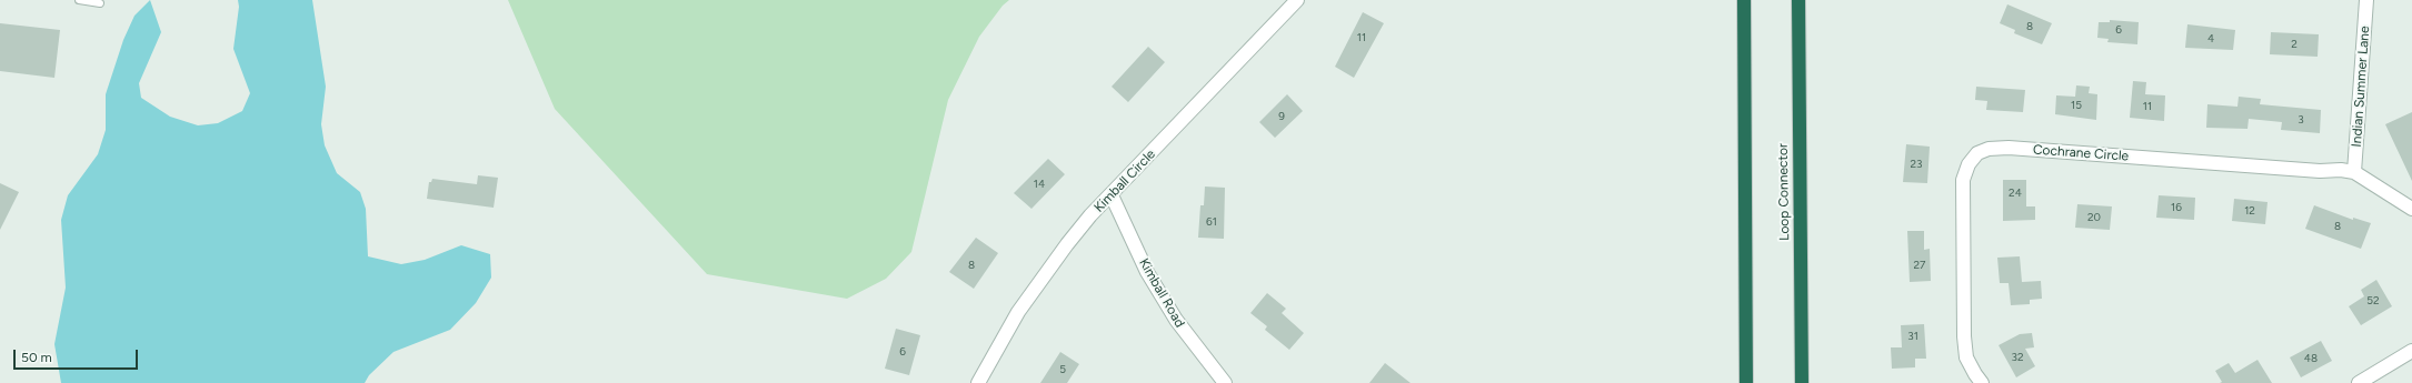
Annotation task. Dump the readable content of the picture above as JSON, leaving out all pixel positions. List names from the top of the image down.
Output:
{
  "streets": {
    "highway": ["Loop Connector"],
    "street": [
      "Indian Summer Lane",
      "Cochrane Circle",
      "Kimball Circle",
      "Kimball Road"
    ]
  },
  "crossings": [
    ["Indian Summer Lane", "Cochrane Circle"],
    ["Kimball Circle", "Kimball Road"]
  ],
  "house_numbers": [
    "8",
    "6",
    "11",
    "4",
    "2",
    "15",
    "11",
    "9",
    "3",
    "23",
    "14",
    "24",
    "16",
    "12",
    "20",
    "61",
    "8",
    "8",
    "27",
    "52",
    "31",
    "6",
    "32",
    "48",
    "5"
  ],
  "scale_bar": "50 m"
}
